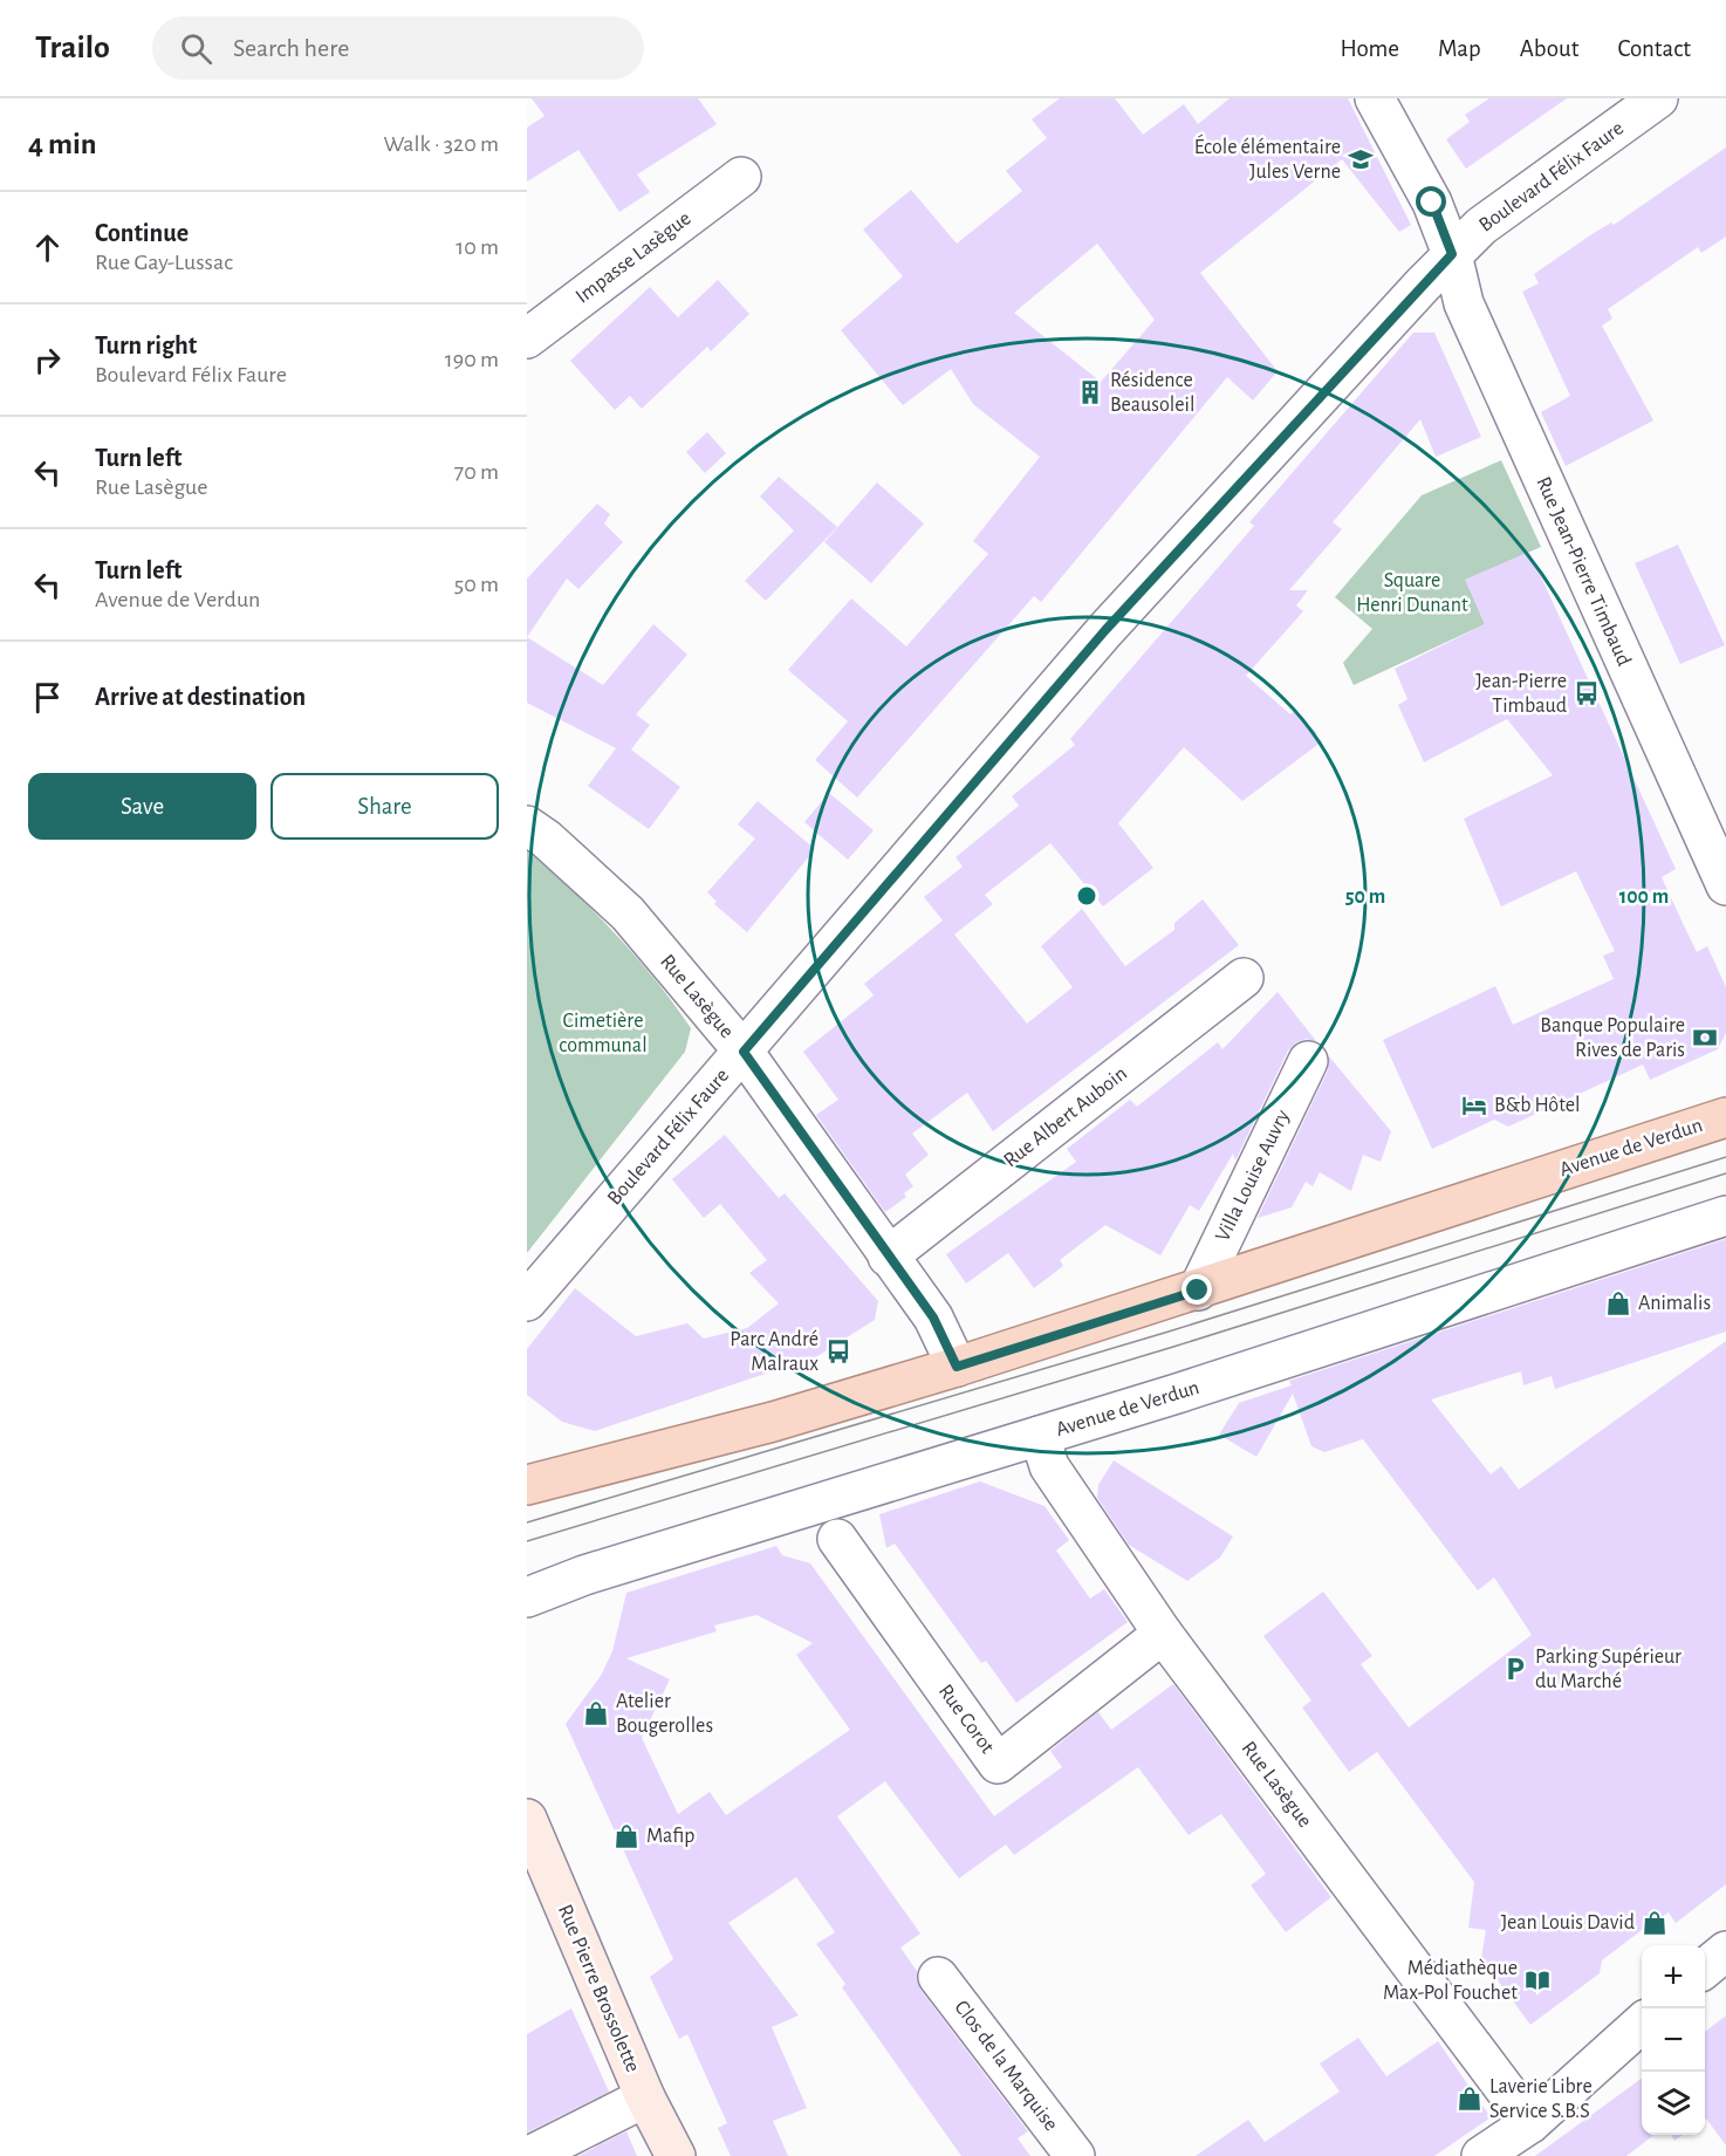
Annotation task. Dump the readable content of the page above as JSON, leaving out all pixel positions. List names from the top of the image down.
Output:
{
  "streets": {
    "main road": ["Avenue de Verdun", "Rue Pierre Brossolette"],
    "street": [
      "Boulevard Félix Faure",
      "Impasse Lasègue",
      "Rue Jean-Pierre Timbaud",
      "Rue Lasègue",
      "Rue Albert Auboin",
      "Villa Louise Auvry",
      "Rue Corot",
      "Clos de la Marquise"
    ]
  },
  "crossings": [
    ["Boulevard Félix Faure", "Rue Jean-Pierre Timbaud"],
    ["Boulevard Félix Faure", "Rue Lasègue"],
    ["Rue Lasègue", "Rue Albert Auboin"],
    ["Rue Lasègue", "Avenue de Verdun"],
    ["Rue Lasègue", "Rue Corot"],
    ["Avenue de Verdun", "Villa Louise Auvry"]
  ],
  "parks": ["Square Henri Dunant", "Cimetière communal"],
  "places": {
    "school or university": ["École élémentaire Jules Verne"],
    "building": ["Résidence Beausoleil"],
    "bus stop": ["Jean-Pierre Timbaud", "Parc André Malraux"],
    "bank": ["Banque Populaire Rives de Paris"],
    "hotel": ["B&b Hôtel"],
    "shop": [
      "Animalis",
      "Atelier Bougerolles",
      "Mafip",
      "Jean Louis David",
      "Laverie Libre Service S.B.S"
    ],
    "parking": ["Parking Supérieur du Marché"],
    "library": ["Médiathèque Max-Pol Fouchet"]
  },
  "page": {
    "header": "Trailo",
    "search": "Search here",
    "nav": [
      "Home",
      "Map",
      "About",
      "Contact"
    ],
    "heading": ["4 min", "Walk · 320 m"],
    "list": [
      ["Continue", "Rue Gay-Lussac", "10 m"],
      ["Turn right", "Boulevard Félix Faure", "190 m"],
      ["Turn left", "Rue Lasègue", "70 m"],
      ["Turn left", "Avenue de Verdun", "50 m"],
      "Arrive at destination"
    ],
    "buttons": ["Save", "Share"],
    "map_buttons": ["+", "−"]
  },
  "rings": ["50 m", "100 m"]
}
